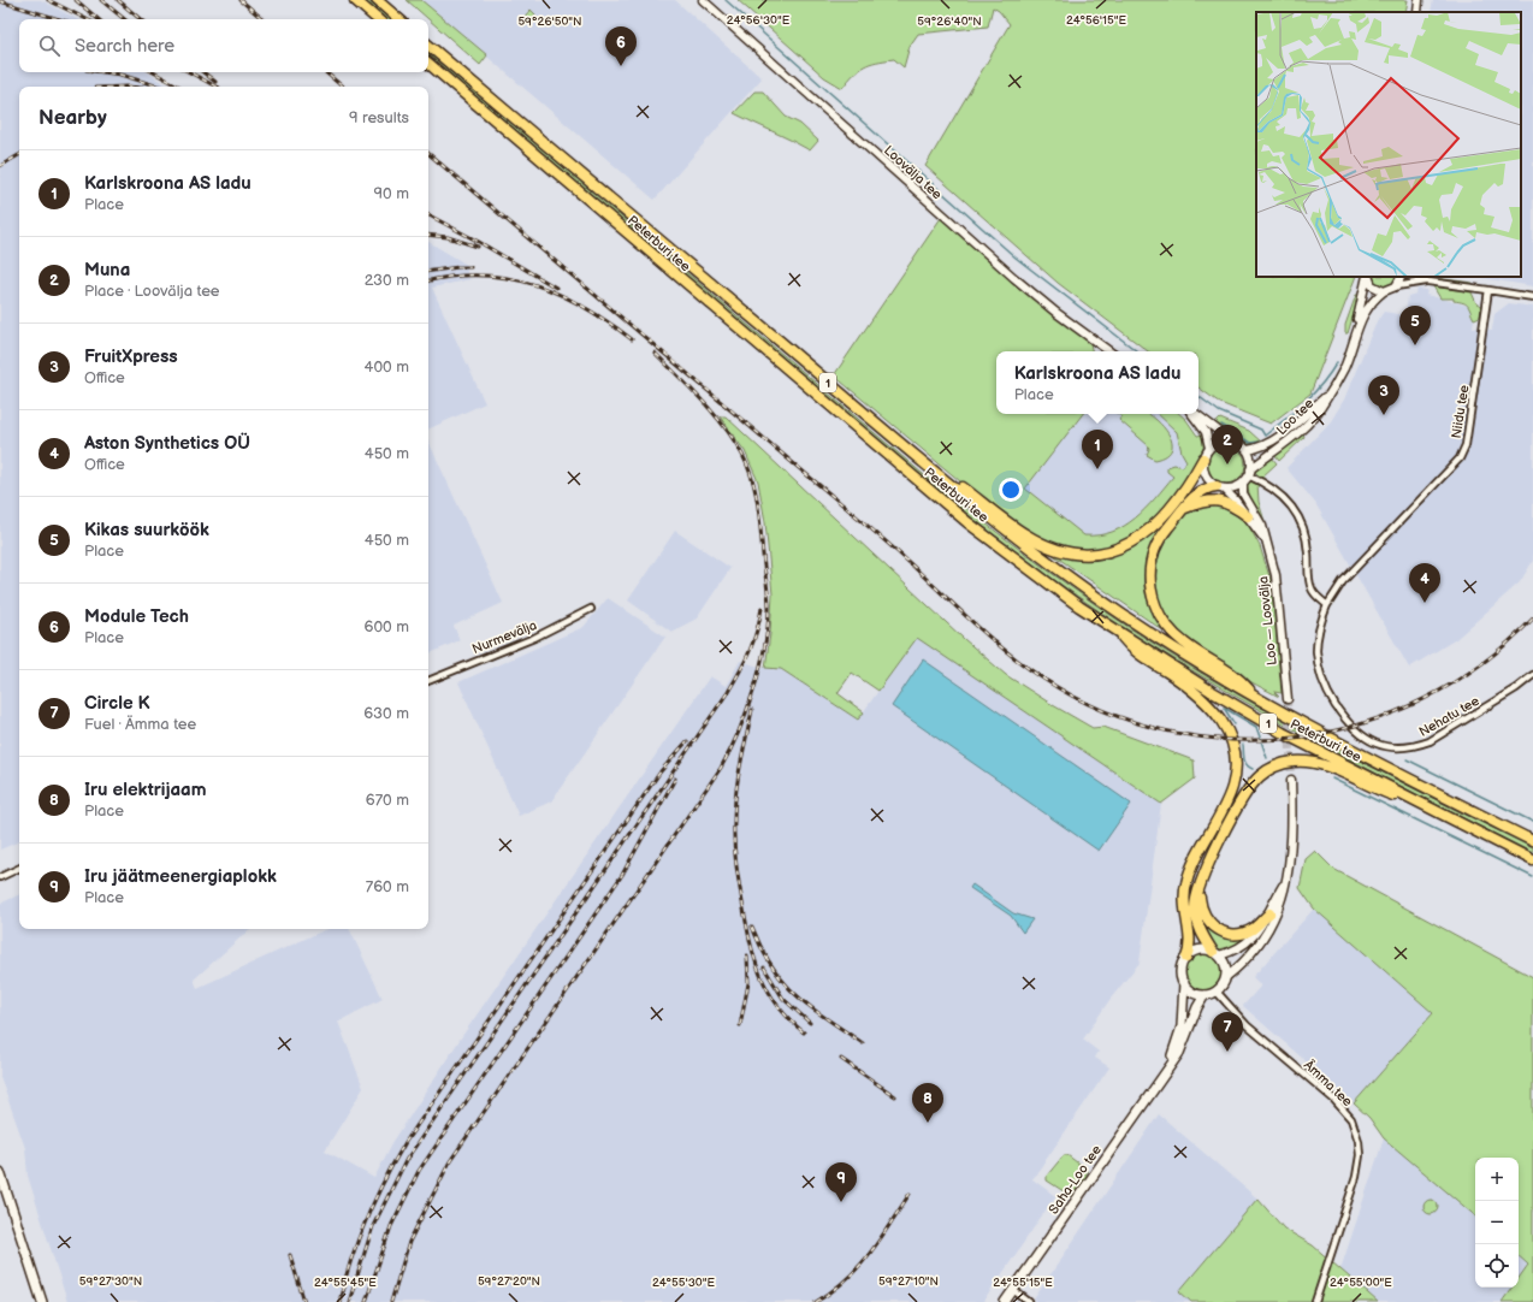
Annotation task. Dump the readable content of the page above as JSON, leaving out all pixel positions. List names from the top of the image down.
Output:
{
  "streets": {
    "highway": ["Peterburi tee", "1"],
    "main road": ["Saha-Loo tee"],
    "street": [
      "Loovälja tee",
      "Niidu tee",
      "Loo tee",
      "Loo — Loovälja",
      "Nurmevälja",
      "Nehatu tee",
      "Ämma tee"
    ]
  },
  "crossings": [
    ["Niidu tee", "Nehatu tee"],
    ["Loo tee", "Loo — Loovälja"],
    ["Ämma tee", "Saha-Loo tee"]
  ],
  "page": {
    "search": "Search here",
    "pins": [
      "6",
      "5",
      "3",
      "2",
      "1",
      "4",
      "7",
      "8",
      "9"
    ],
    "heading": ["Nearby", "9 results"],
    "list": [
      {
        "mark": "1",
        "name": "Karlskroona AS ladu",
        "note": "Place",
        "value": "90 m"
      },
      {
        "mark": "2",
        "name": "Muna",
        "note": "Place · Loovälja tee",
        "value": "230 m"
      },
      {
        "mark": "3",
        "name": "FruitXpress",
        "note": "Office",
        "value": "400 m"
      },
      {
        "mark": "4",
        "name": "Aston Synthetics OÜ",
        "note": "Office",
        "value": "450 m"
      },
      {
        "mark": "5",
        "name": "Kikas suurköök",
        "note": "Place",
        "value": "450 m"
      },
      {
        "mark": "6",
        "name": "Module Tech",
        "note": "Place",
        "value": "600 m"
      },
      {
        "mark": "7",
        "name": "Circle K",
        "note": "Fuel · Ämma tee",
        "value": "630 m"
      },
      {
        "mark": "8",
        "name": "Iru elektrijaam",
        "note": "Place",
        "value": "670 m"
      },
      {
        "mark": "9",
        "name": "Iru jäätmeenergiaplokk",
        "note": "Place",
        "value": "760 m"
      }
    ],
    "popup": ["Karlskroona AS ladu", "Place"],
    "map_buttons": ["+", "−"]
  },
  "coordinates": [
    "24°56'30\"E",
    "24°56'15\"E",
    "59°26'50\"N",
    "59°26'40\"N",
    "59°27'30\"N",
    "59°27'20\"N",
    "59°27'10\"N",
    "24°55'45\"E",
    "24°55'30\"E",
    "24°55'15\"E",
    "24°55'00\"E"
  ]
}
